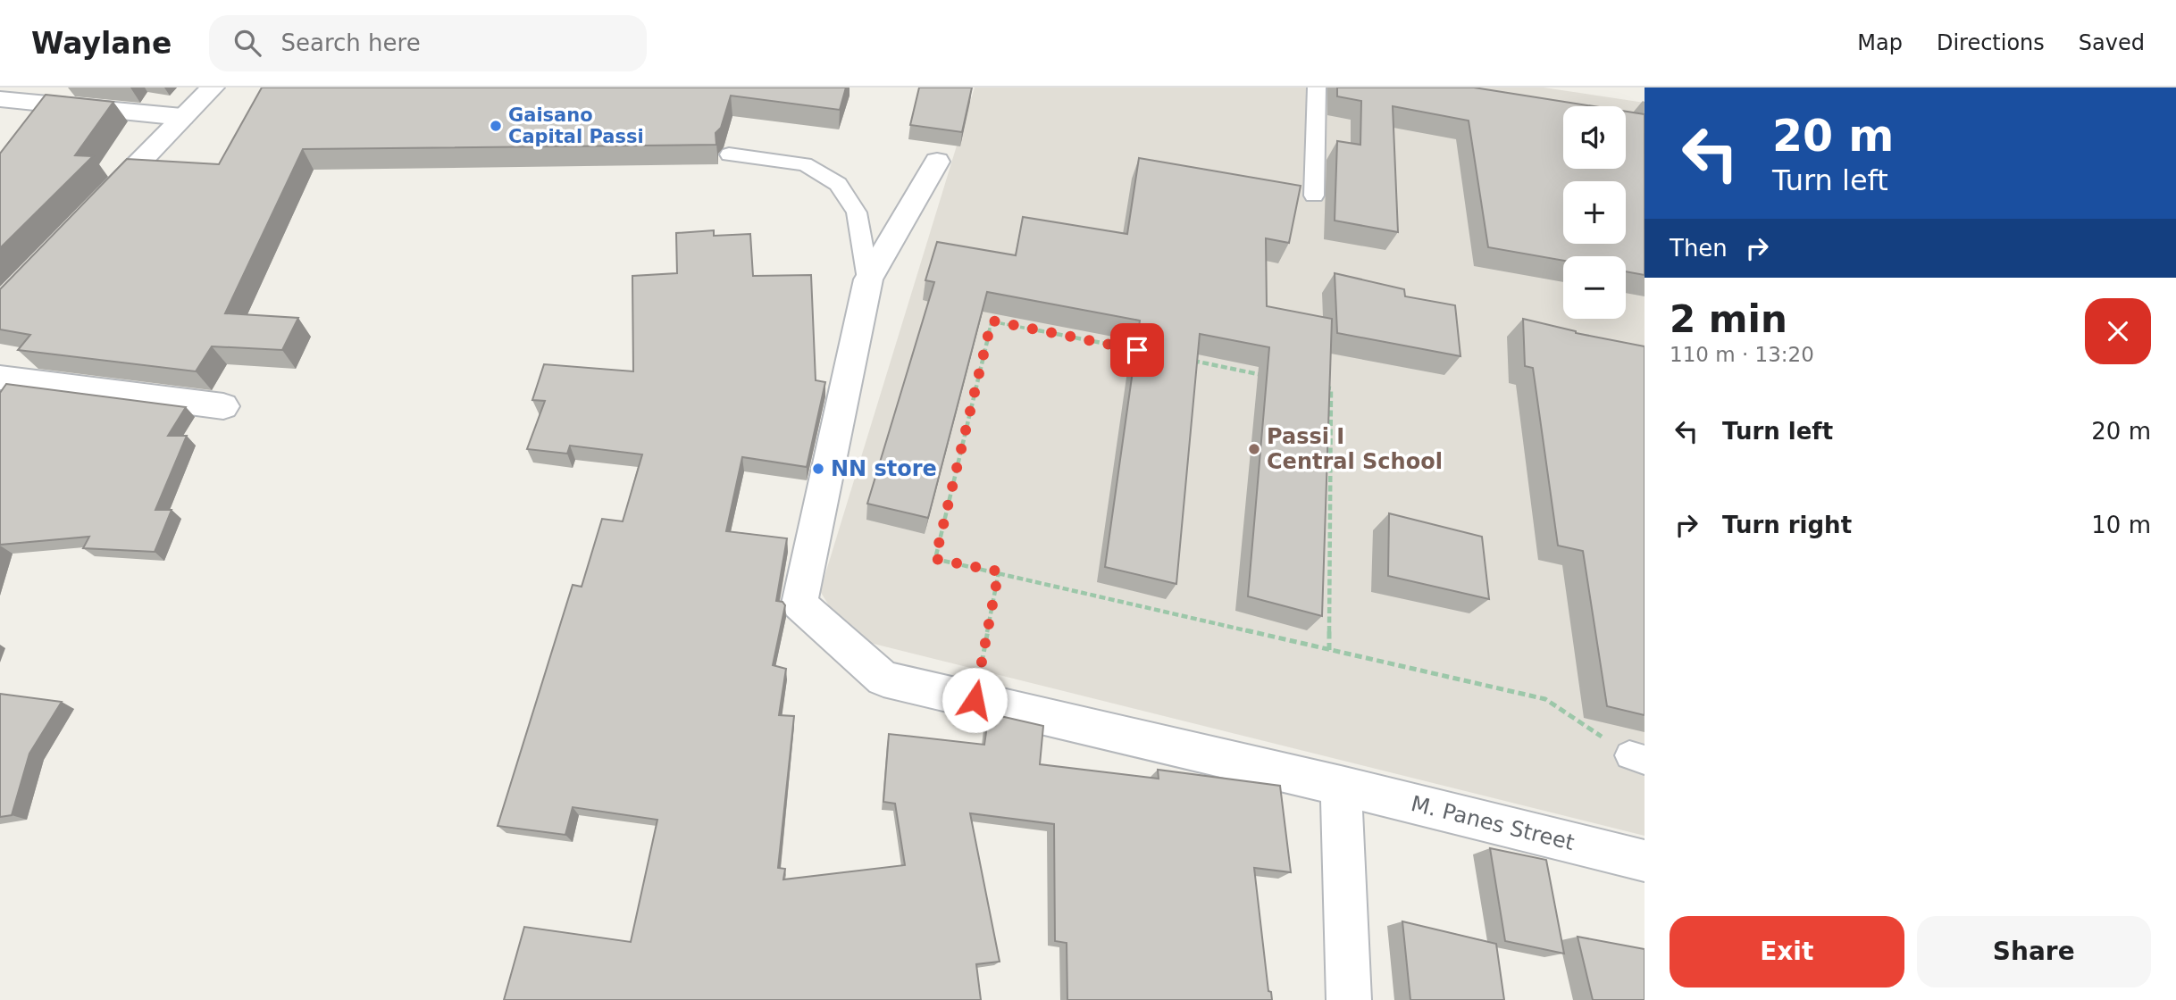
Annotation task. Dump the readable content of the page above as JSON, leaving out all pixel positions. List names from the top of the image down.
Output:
{
  "streets": {
    "street": ["M. Panes Street"]
  },
  "places": ["Gaisano Capital Passi", "Passi I Central School", "NN store"],
  "page": {
    "header": "Waylane",
    "search": "Search here",
    "nav": ["Map", "Directions", "Saved"],
    "turn": ["20 m", "Turn left"],
    "map_buttons": ["+", "−"],
    "then": "Then",
    "heading": ["2 min", "110 m · 13:20"],
    "list": [
      {
        "name": "Turn left",
        "value": "20 m"
      },
      {
        "name": "Turn right",
        "value": "10 m"
      }
    ],
    "buttons": ["Exit", "Share"]
  }
}
